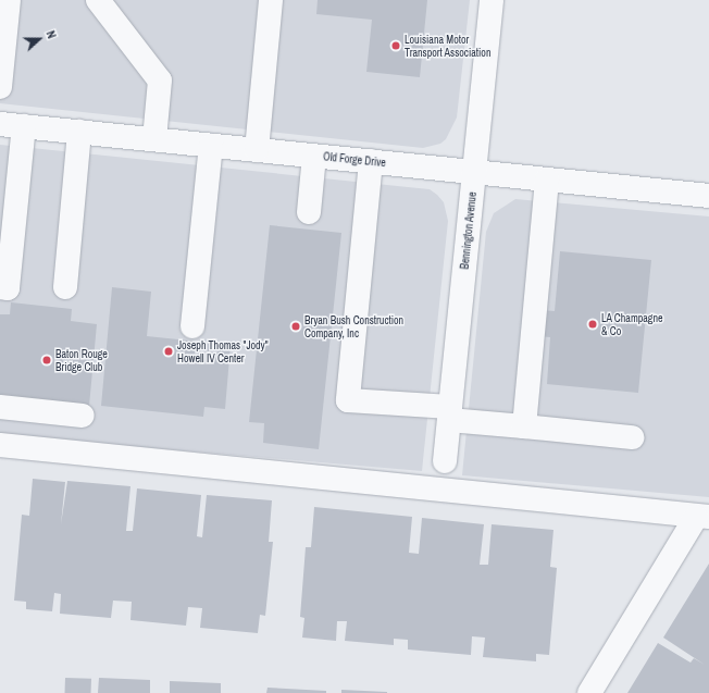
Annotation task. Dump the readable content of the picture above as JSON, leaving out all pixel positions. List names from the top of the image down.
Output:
{
  "streets": {
    "street": ["Old Forge Drive", "Bennington Avenue"]
  },
  "crossings": [
    ["Old Forge Drive", "Bennington Avenue"]
  ],
  "places": [
    "Louisiana Motor Transport Association",
    "LA Champagne & Co",
    "Bryan Bush Construction Company, Inc",
    "Joseph Thomas \"Jody\" Howell IV Center",
    "Baton Rouge Bridge Club"
  ],
  "north": "right"
}
